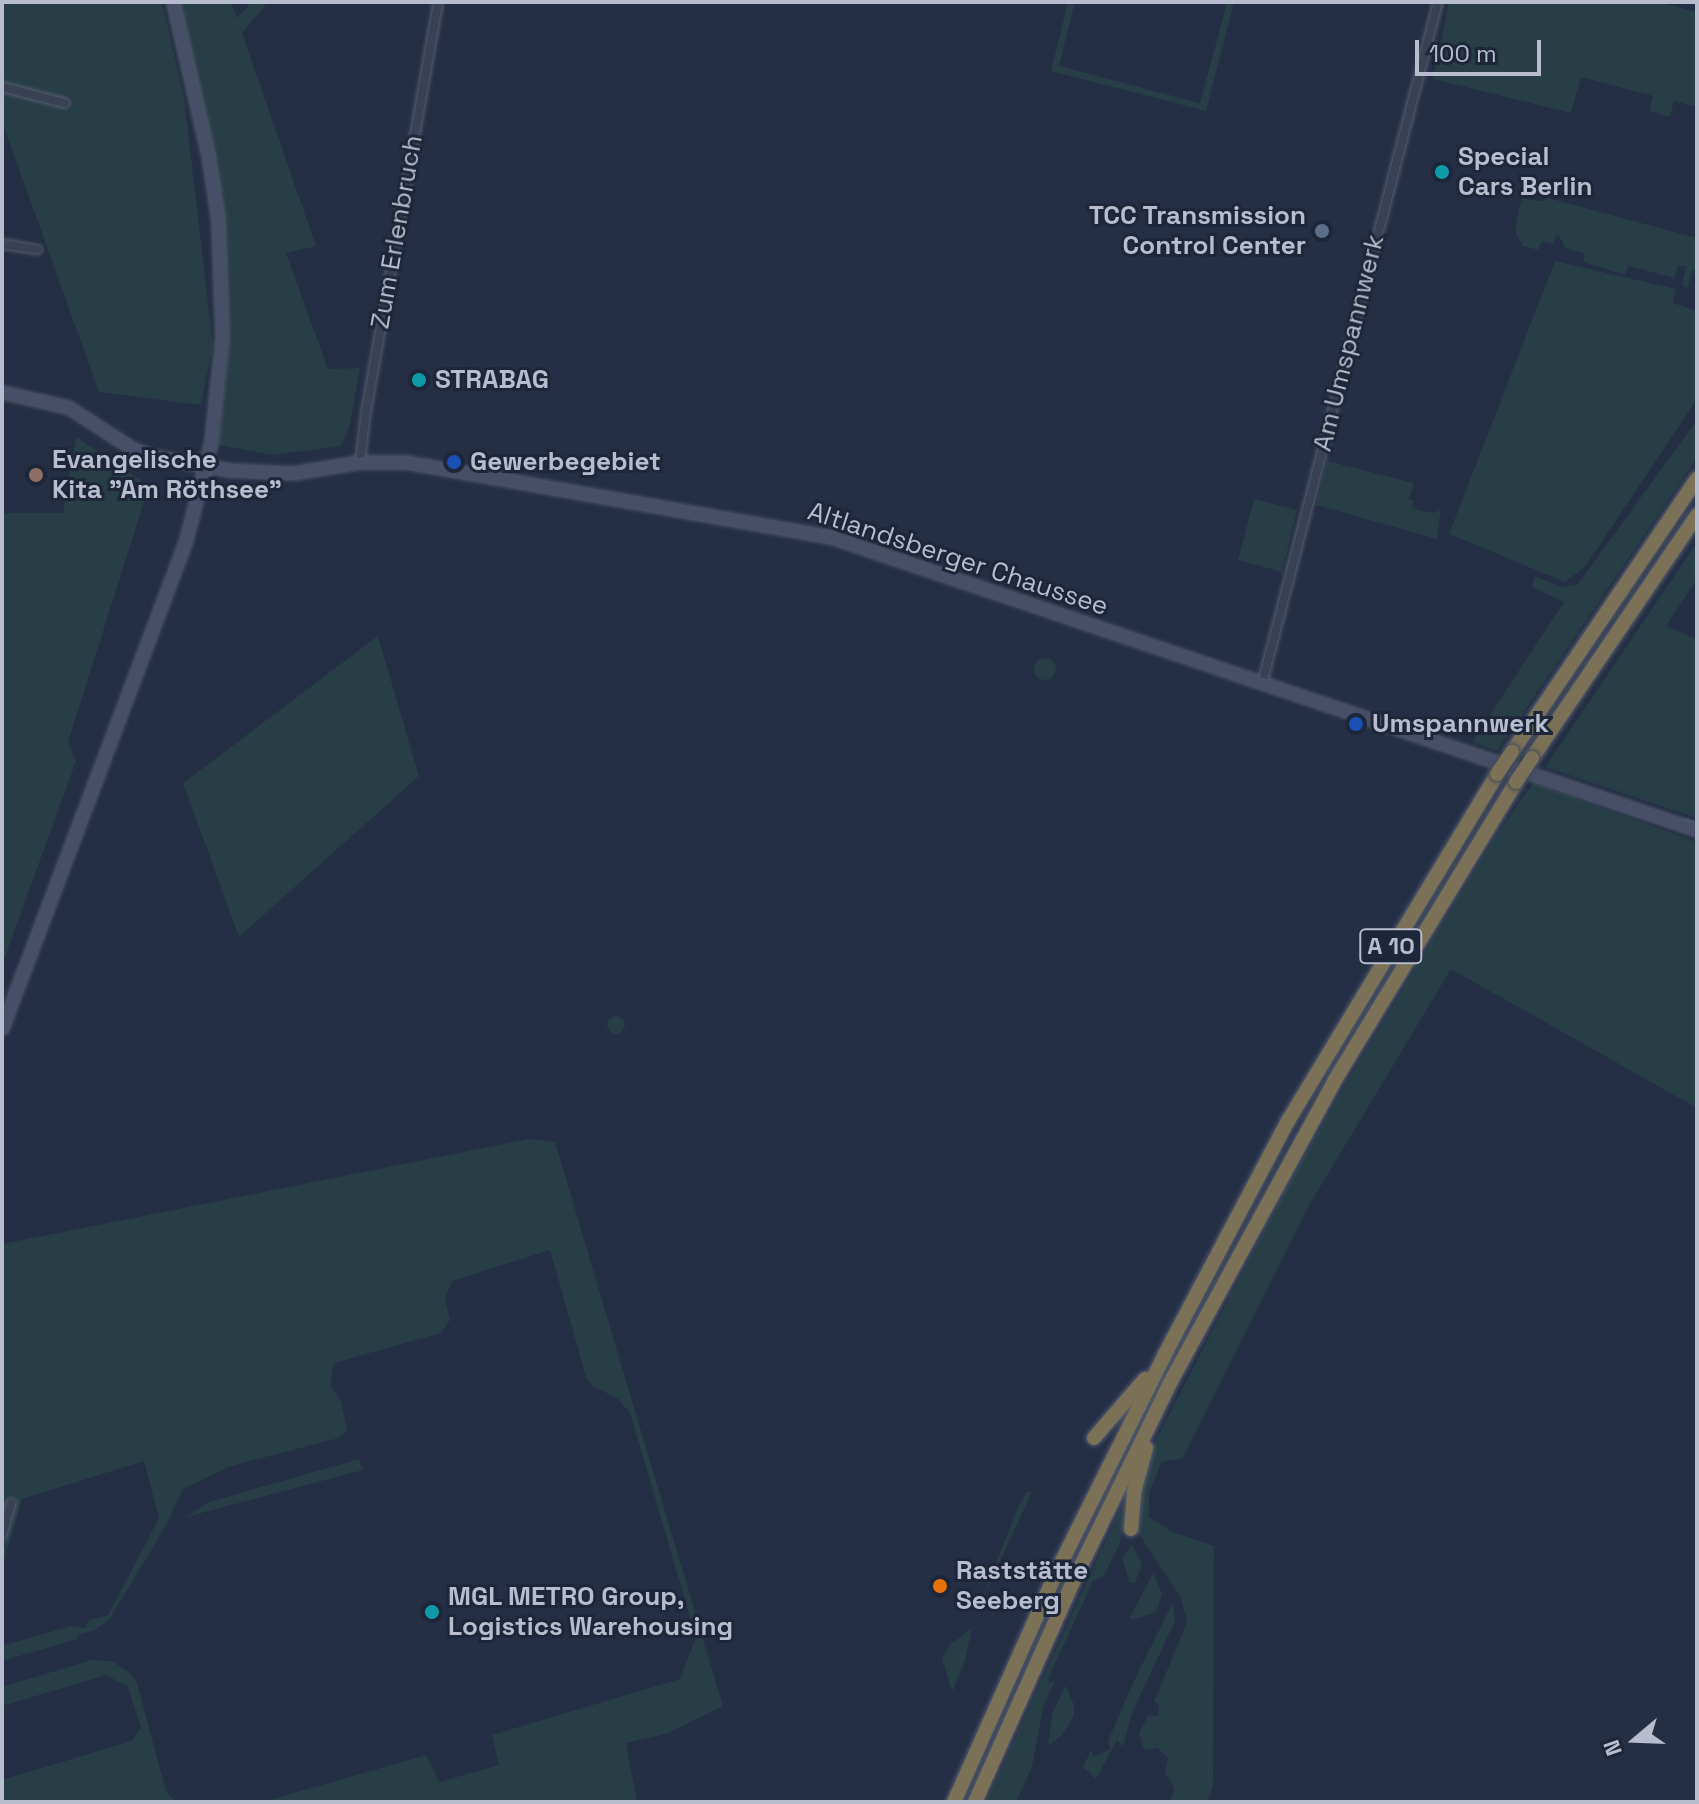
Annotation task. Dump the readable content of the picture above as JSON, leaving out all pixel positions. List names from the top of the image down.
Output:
{
  "streets": {
    "highway": ["A 10"],
    "street": ["Zum Erlenbruch", "Am Umspannwerk", "Altlandsberger Chaussee"]
  },
  "crossings": [
    ["Zum Erlenbruch", "Altlandsberger Chaussee"],
    ["Am Umspannwerk", "Altlandsberger Chaussee"]
  ],
  "places": [
    "Special Cars Berlin",
    "TCC Transmission Control Center",
    "STRABAG",
    "Gewerbegebiet",
    "Evangelische Kita \"Am Röthsee\"",
    "Umspannwerk",
    "Raststätte Seeberg",
    "MGL METRO Group, Logistics Warehousing"
  ],
  "scale_bar": "100 m",
  "north": "left"
}
